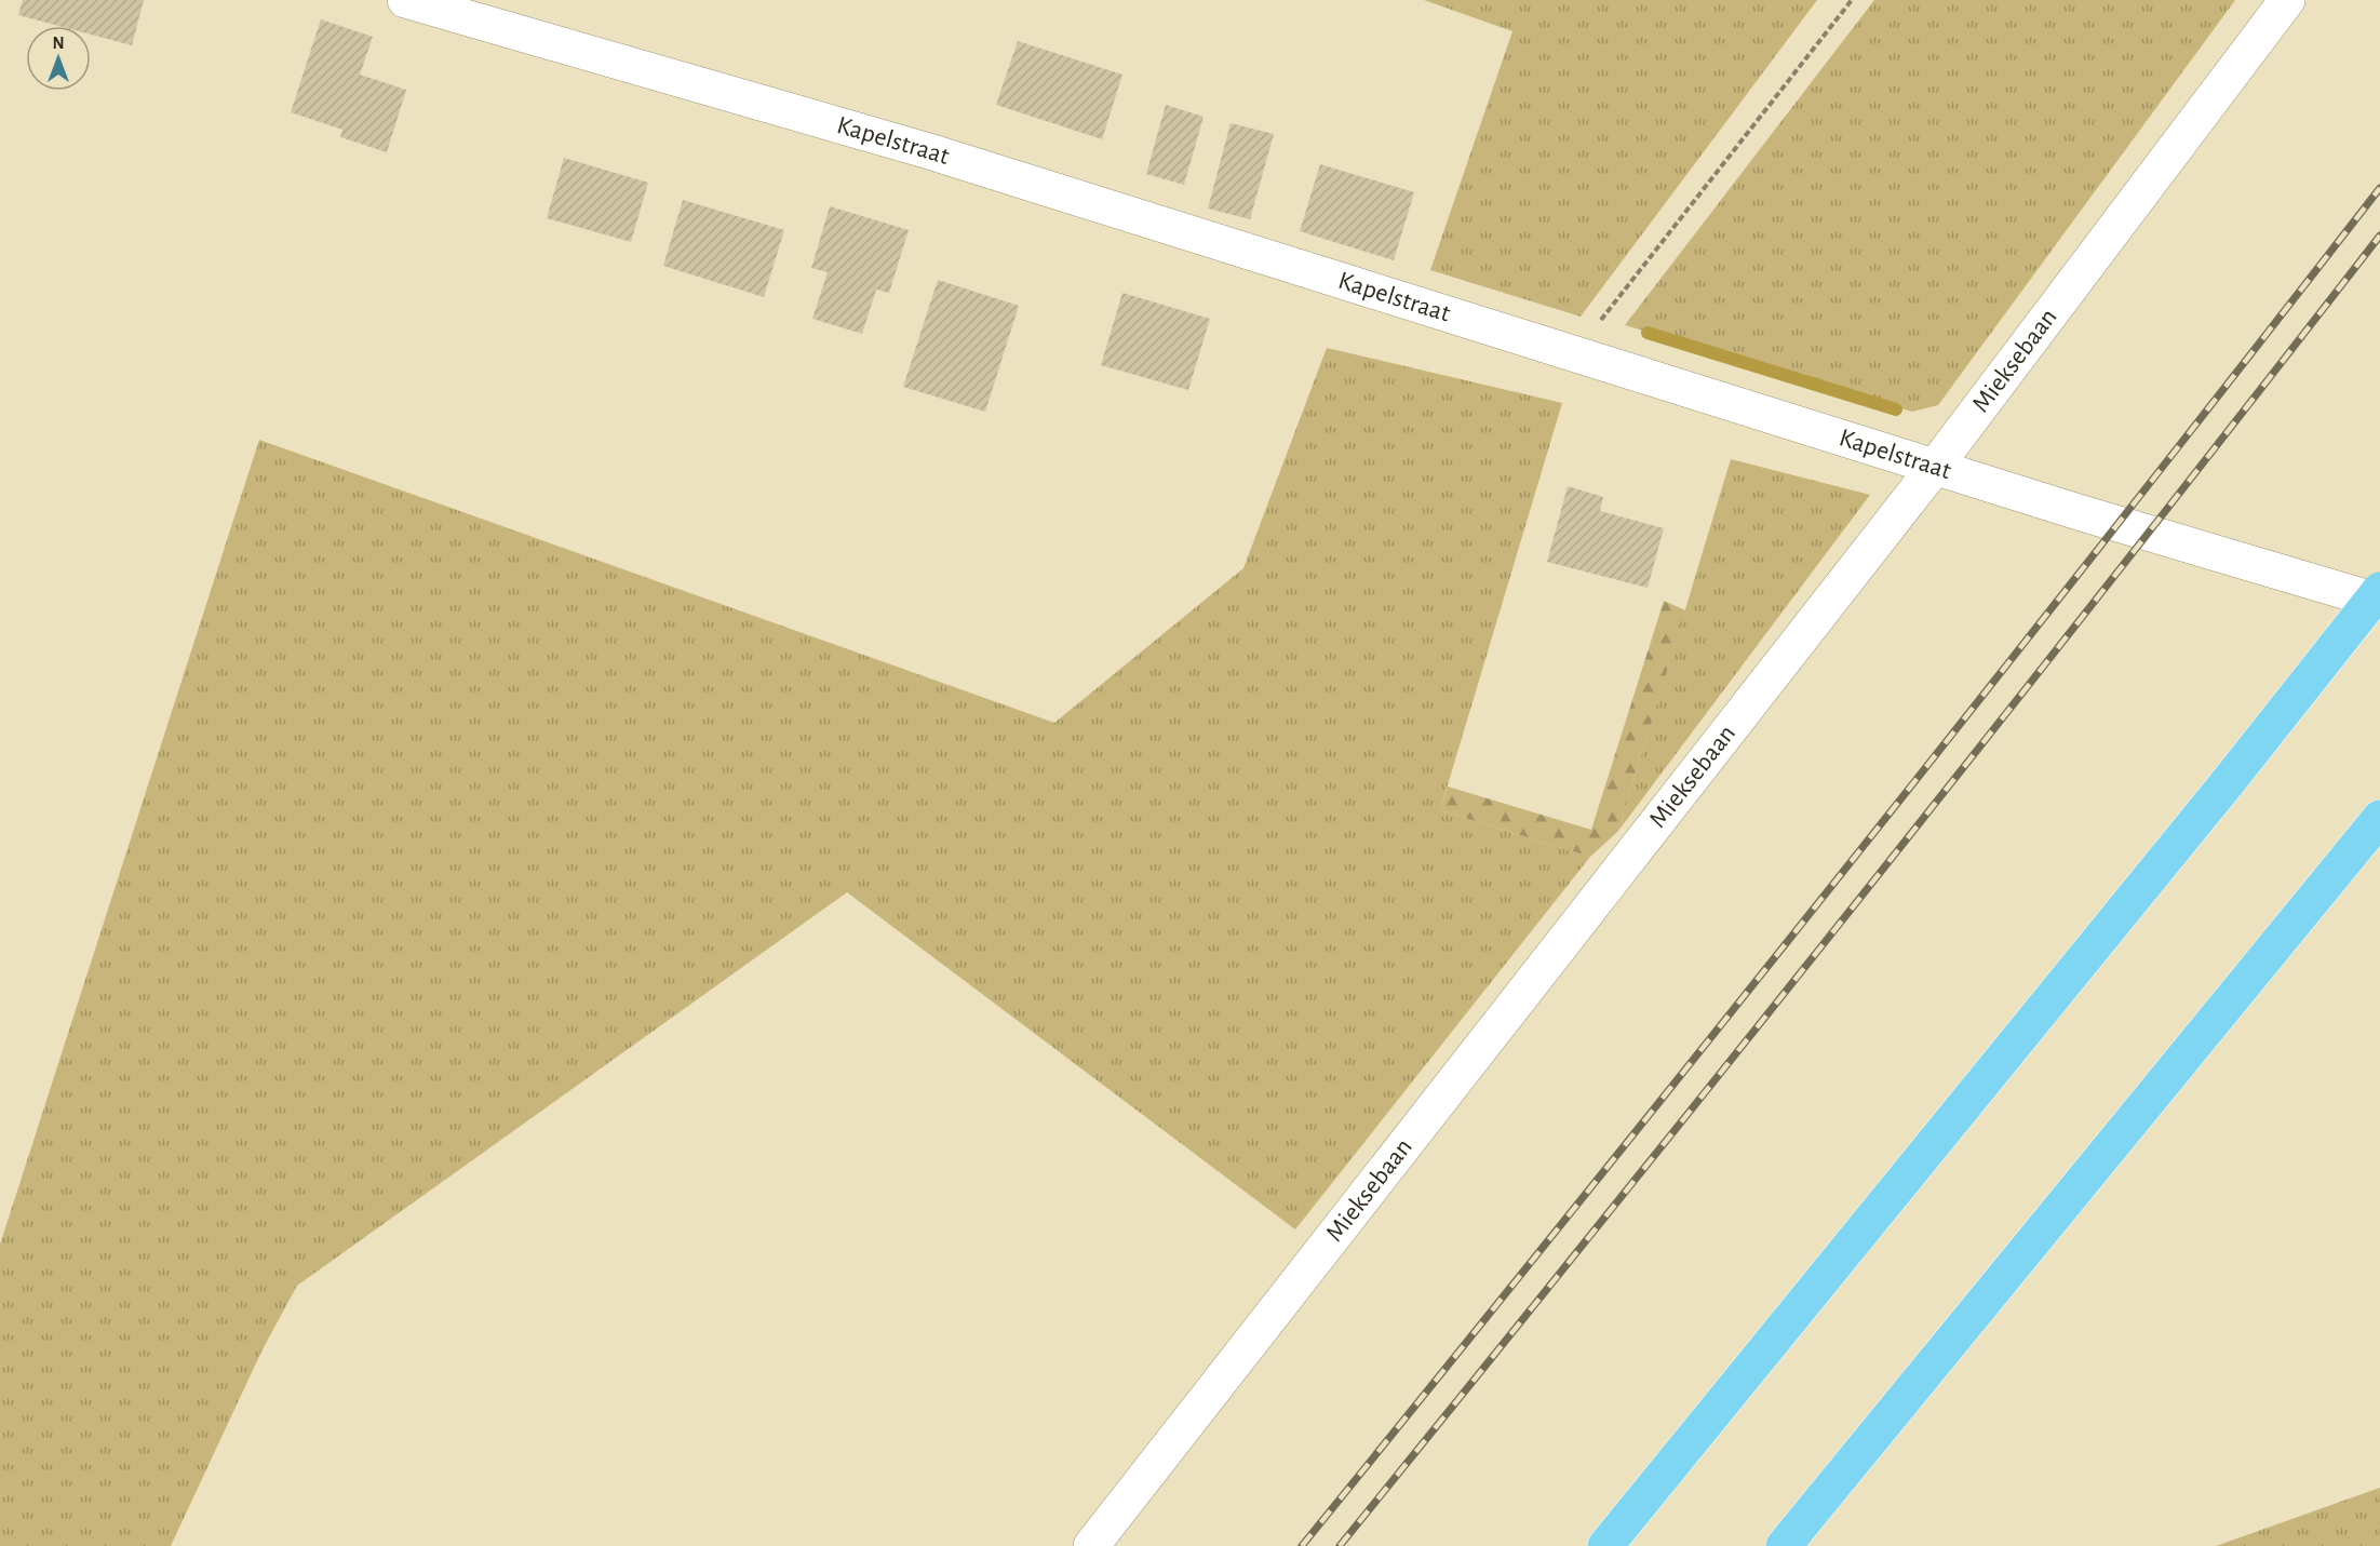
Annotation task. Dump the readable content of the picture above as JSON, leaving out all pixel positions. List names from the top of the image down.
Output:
{
  "streets": {
    "street": ["Kapelstraat", "Mieksebaan"]
  },
  "crossings": [
    ["Kapelstraat", "Mieksebaan"]
  ],
  "north": "top"
}
